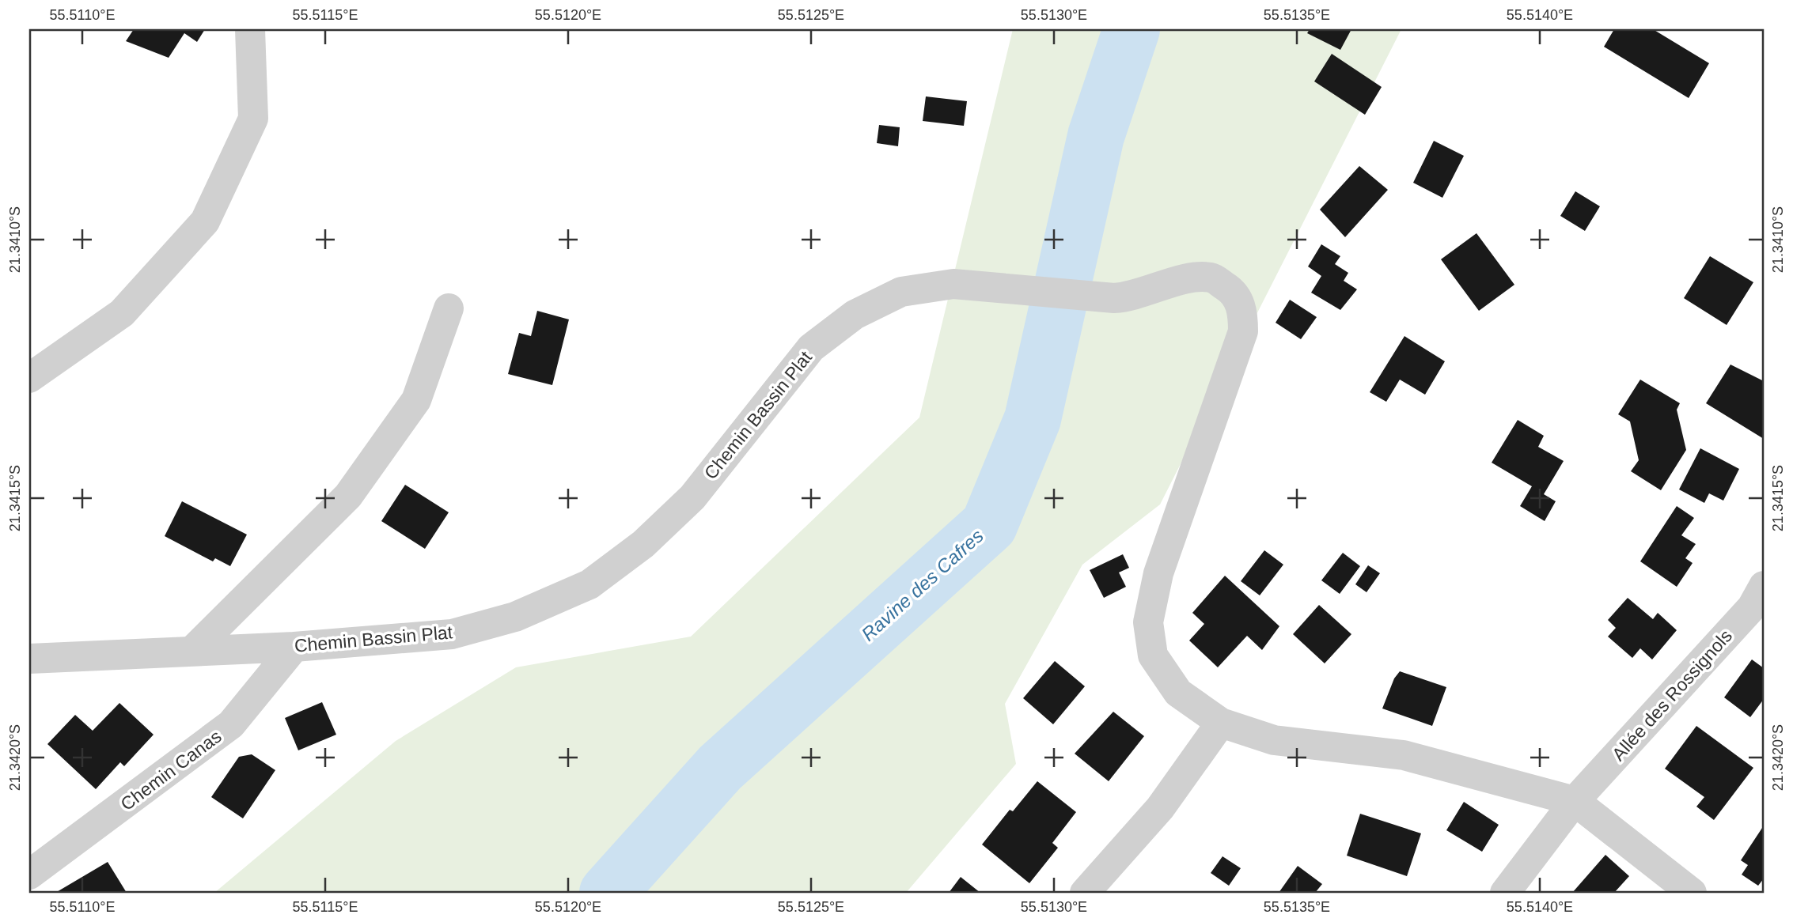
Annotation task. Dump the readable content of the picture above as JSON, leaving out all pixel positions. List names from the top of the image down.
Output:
{
  "streets": {
    "street": ["Chemin Bassin Plat", "Allée des Rossignols", "Chemin Canas"]
  },
  "crossings": [
    ["Chemin Bassin Plat", "Allée des Rossignols"],
    ["Chemin Bassin Plat", "Chemin Canas"]
  ],
  "water": ["Ravine des Cafres"],
  "coordinates": [
    "55.5110°E",
    "55.5115°E",
    "55.5120°E",
    "55.5125°E",
    "55.5130°E",
    "55.5135°E",
    "55.5140°E",
    "21.3410°S",
    "21.3415°S",
    "21.3420°S"
  ]
}
